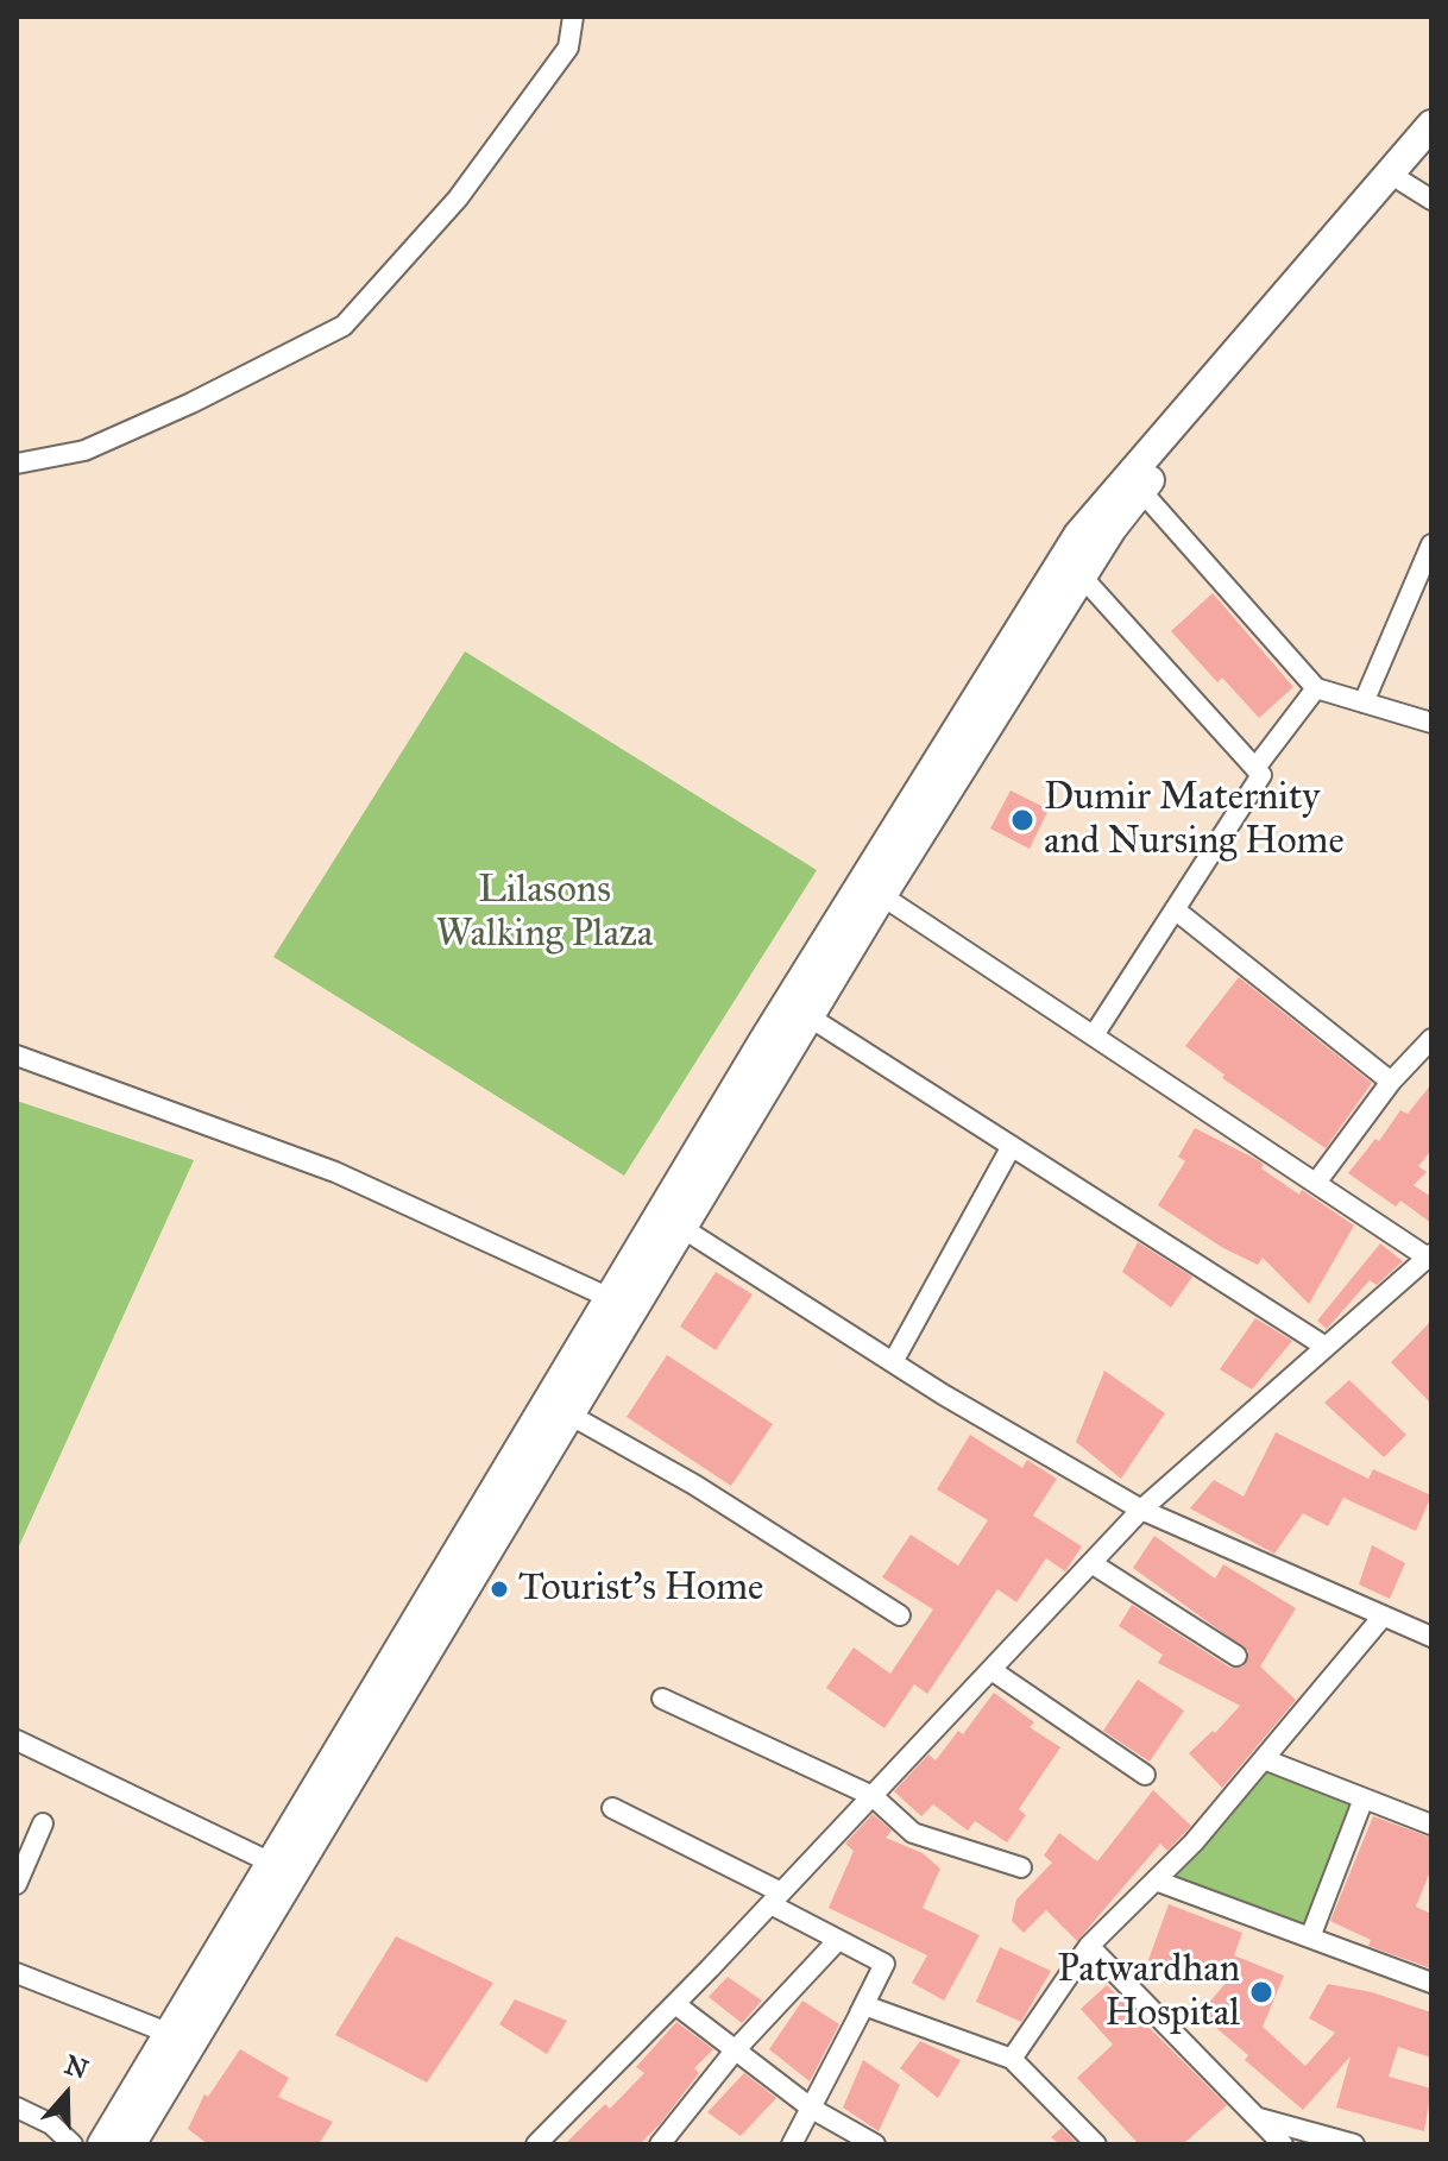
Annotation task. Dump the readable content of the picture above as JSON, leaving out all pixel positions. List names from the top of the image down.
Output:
{
  "parks": ["Lilasons Walking Plaza"],
  "places": ["Dumir Maternity and Nursing Home", "Tourist's Home", "Patwardhan Hospital"],
  "north": "top"
}
